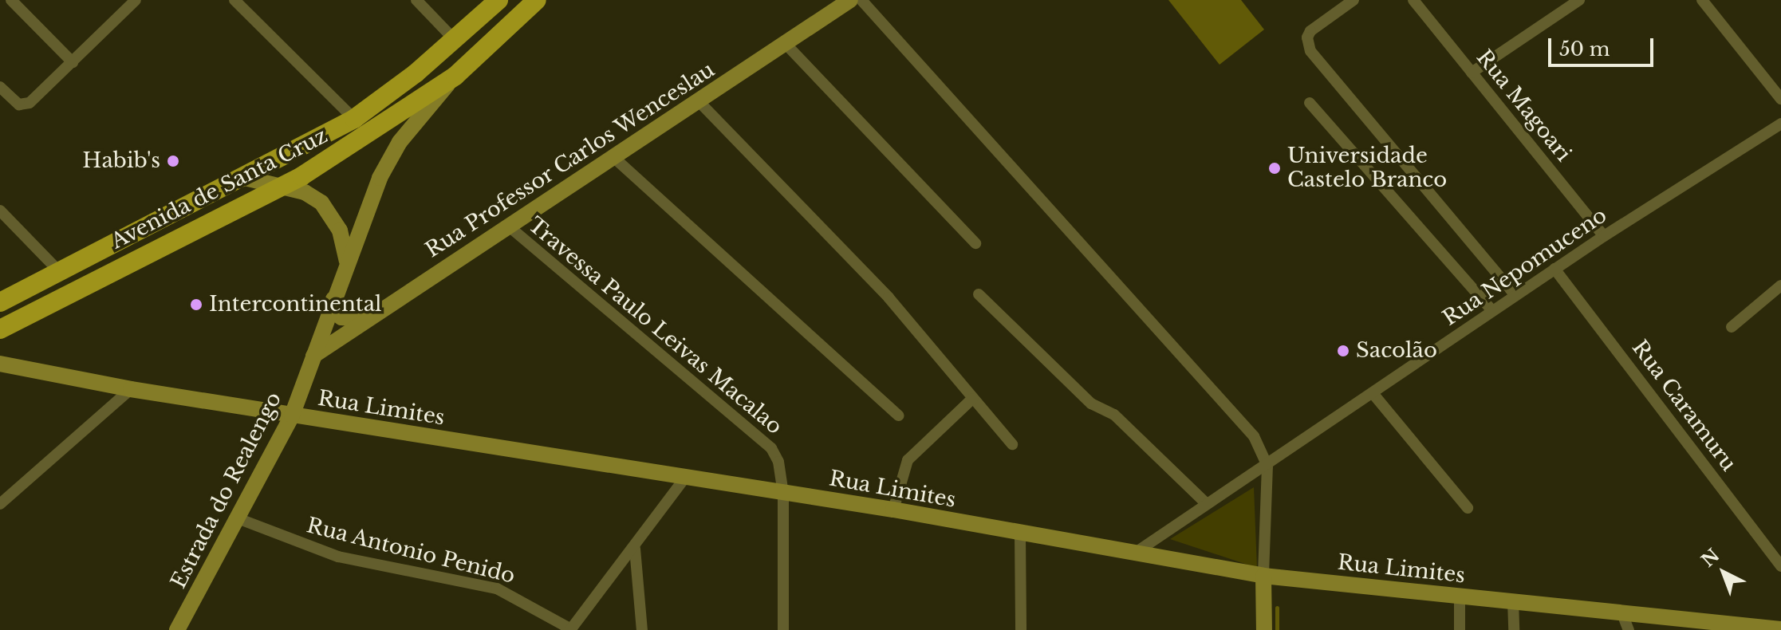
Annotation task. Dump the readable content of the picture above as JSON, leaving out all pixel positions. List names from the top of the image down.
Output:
{
  "streets": {
    "main road": ["Avenida de Santa Cruz"],
    "street": [
      "Rua Magoari",
      "Rua Professor Carlos Wenceslau",
      "Rua Nepomuceno",
      "Travessa Paulo Leivas Macalao",
      "Rua Caramuru",
      "Rua Limites",
      "Estrada do Realengo",
      "Rua Antonio Penido"
    ]
  },
  "crossings": [
    ["Rua Magoari", "Rua Nepomuceno"],
    ["Rua Professor Carlos Wenceslau", "Travessa Paulo Leivas Macalao"],
    ["Rua Professor Carlos Wenceslau", "Estrada do Realengo"],
    ["Avenida de Santa Cruz", "Estrada do Realengo"],
    ["Rua Nepomuceno", "Rua Caramuru"],
    ["Rua Nepomuceno", "Rua Limites"],
    ["Travessa Paulo Leivas Macalao", "Rua Limites"],
    ["Rua Limites", "Estrada do Realengo"],
    ["Estrada do Realengo", "Rua Antonio Penido"]
  ],
  "places": [
    "Habib's",
    "Universidade Castelo Branco",
    "Intercontinental",
    "Sacolão"
  ],
  "scale_bar": "50 m",
  "north": "top left"
}
